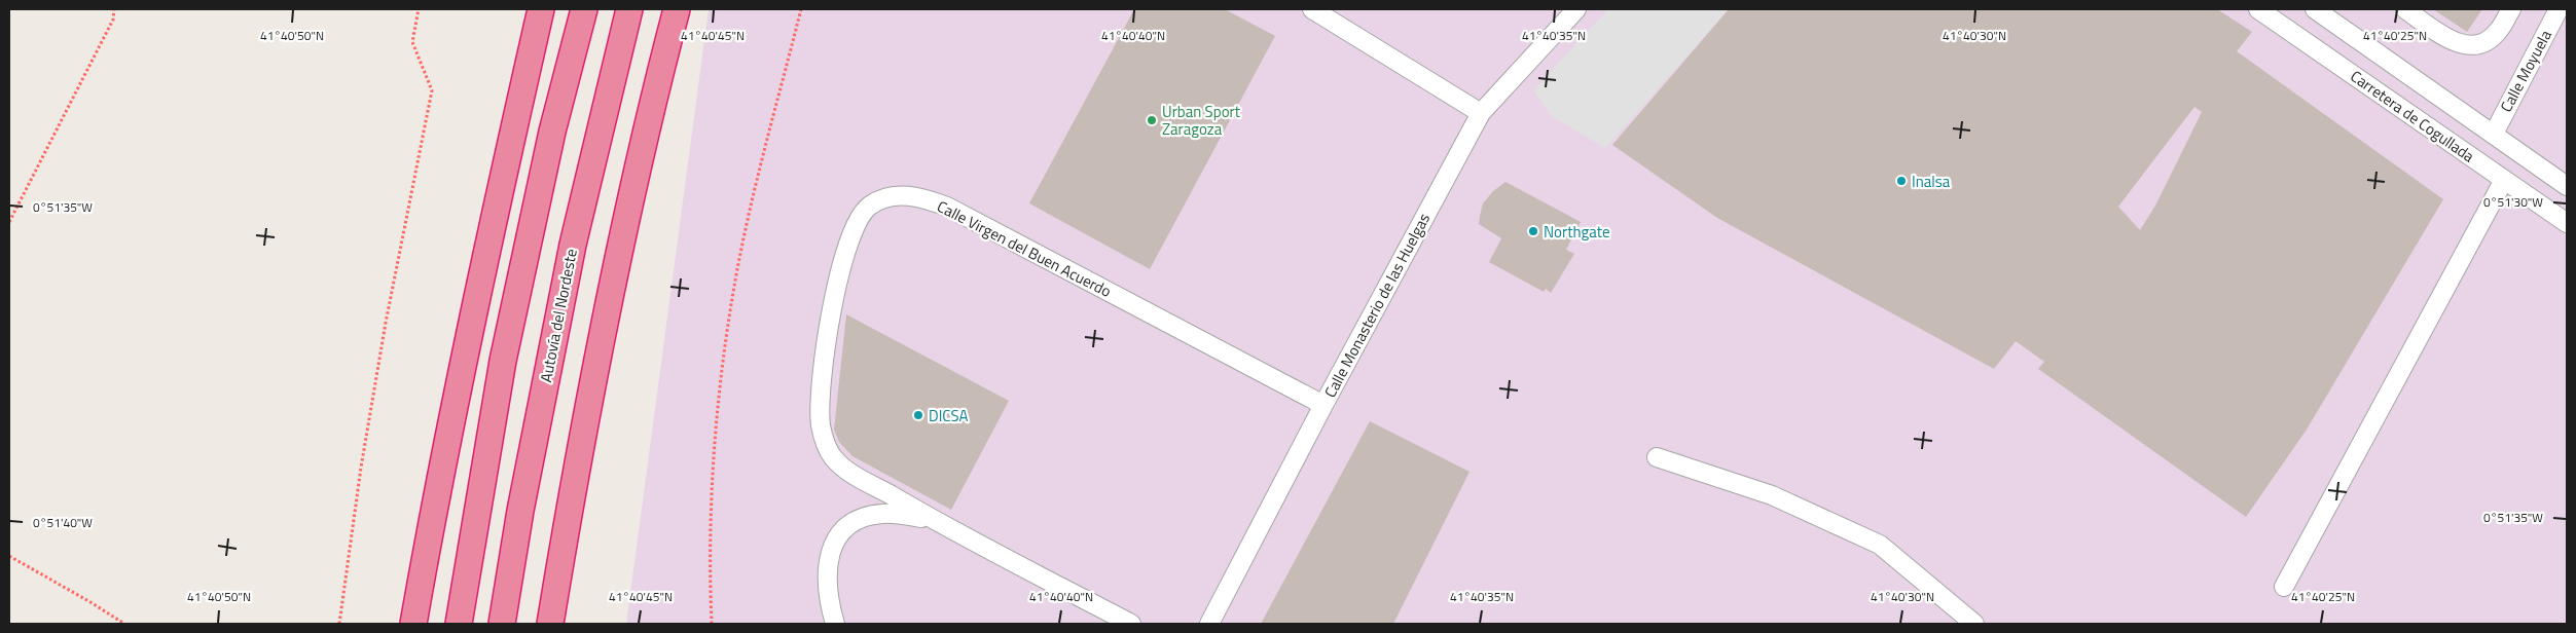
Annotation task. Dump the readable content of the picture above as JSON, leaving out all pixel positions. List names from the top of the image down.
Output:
{
  "streets": {
    "highway": ["Autovía del Nordeste"],
    "street": [
      "Calle Moyuela",
      "Carretera de Cogullada",
      "Calle Virgen del Buen Acuerdo",
      "Calle Monasterio de las Huelgas"
    ]
  },
  "crossings": [
    ["Calle Moyuela", "Carretera de Cogullada"],
    ["Calle Virgen del Buen Acuerdo", "Calle Monasterio de las Huelgas"]
  ],
  "places": [
    "Urban Sport Zaragoza",
    "Inalsa",
    "Northgate",
    "DICSA"
  ],
  "coordinates": [
    "41°40'30\"N",
    "41°40'25\"N",
    "41°40'50\"N",
    "41°40'45\"N",
    "41°40'40\"N",
    "41°40'35\"N",
    "0°51'30\"W",
    "0°51'35\"W",
    "0°51'40\"W"
  ]
}
